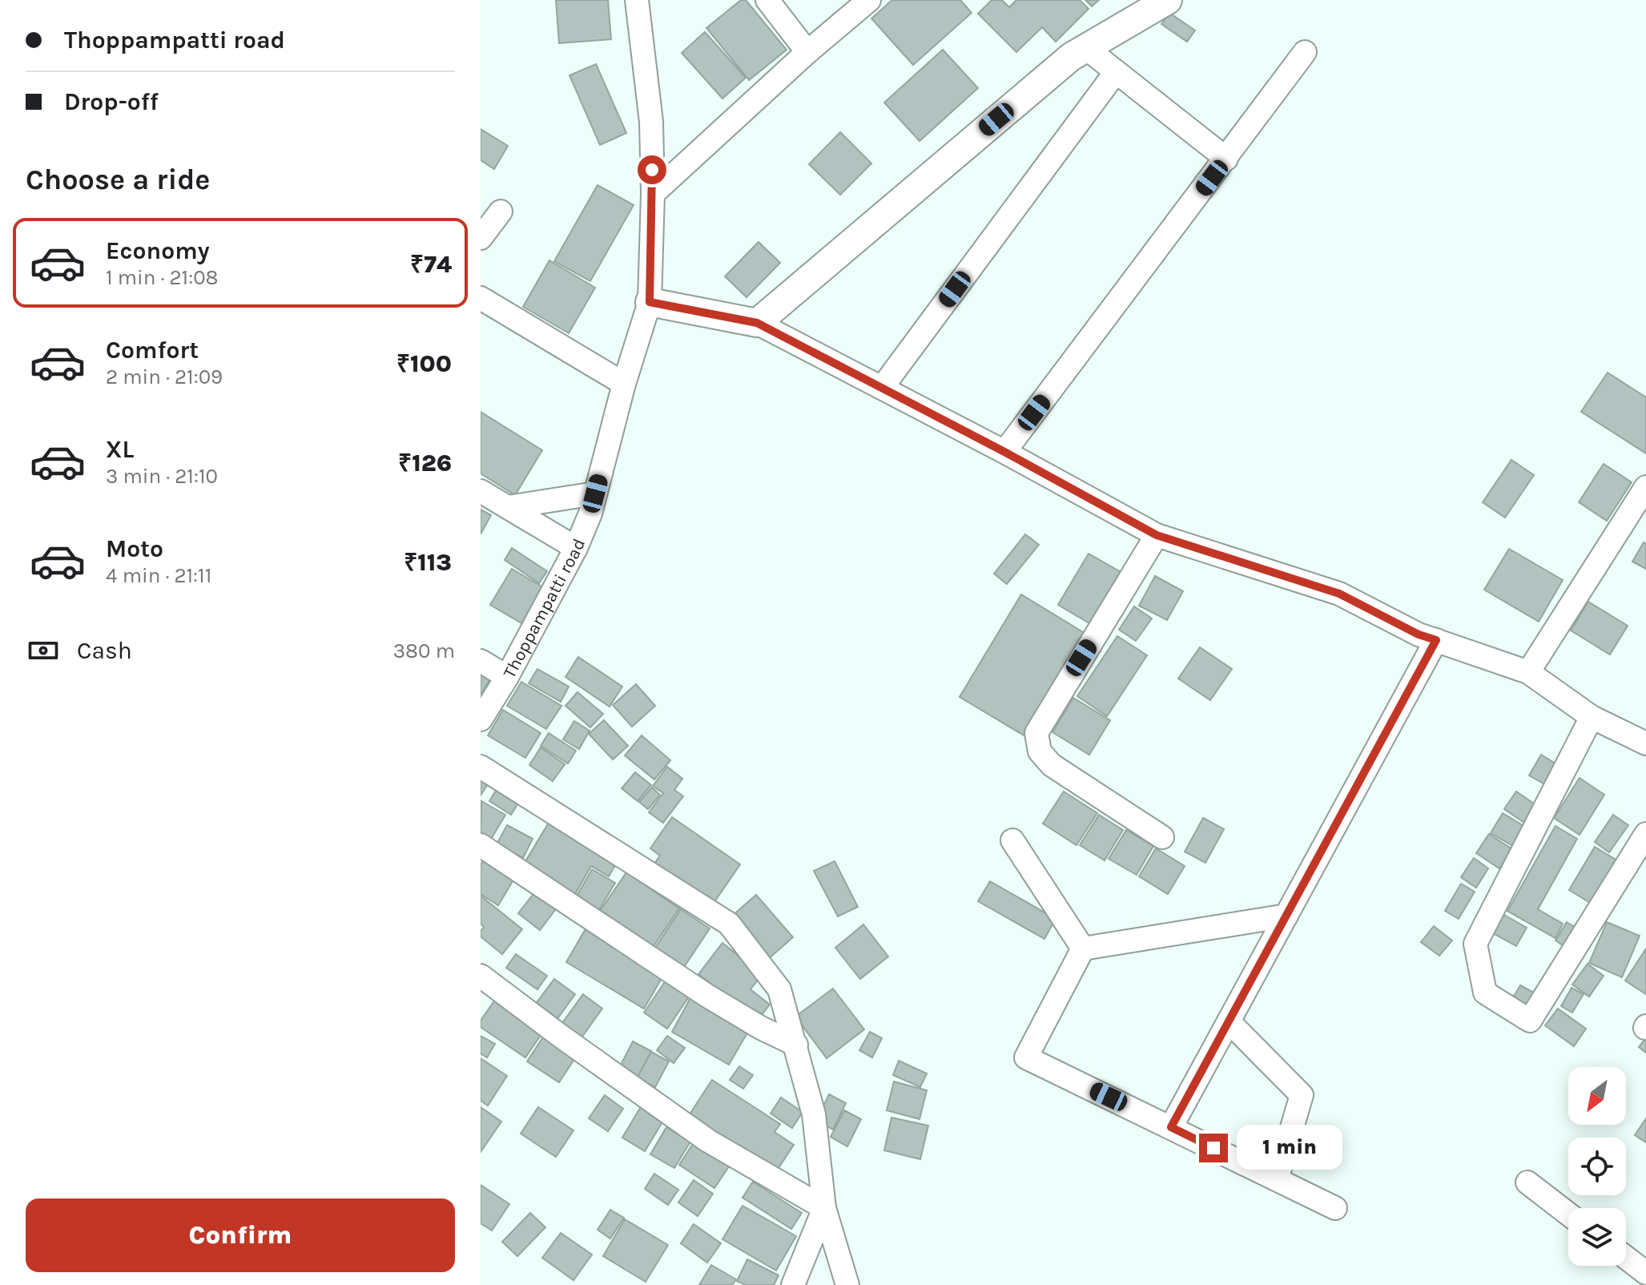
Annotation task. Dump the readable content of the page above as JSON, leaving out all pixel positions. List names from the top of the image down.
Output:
{
  "streets": {
    "street": ["Thoppampatti road"]
  },
  "north": "bottom left",
  "page": {
    "banner": ["Thoppampatti road", "Drop-off"],
    "heading": "Choose a ride",
    "list": [
      {
        "name": "Economy",
        "note": "1 min · 21:08",
        "value": "₹74"
      },
      {
        "name": "Comfort",
        "note": "2 min · 21:09",
        "value": "₹100"
      },
      {
        "name": "XL",
        "note": "3 min · 21:10",
        "value": "₹126"
      },
      {
        "name": "Moto",
        "note": "4 min · 21:11",
        "value": "₹113"
      }
    ],
    "pay": ["Cash", "380 m"],
    "bubble": "1 min",
    "buttons": "Confirm"
  }
}
